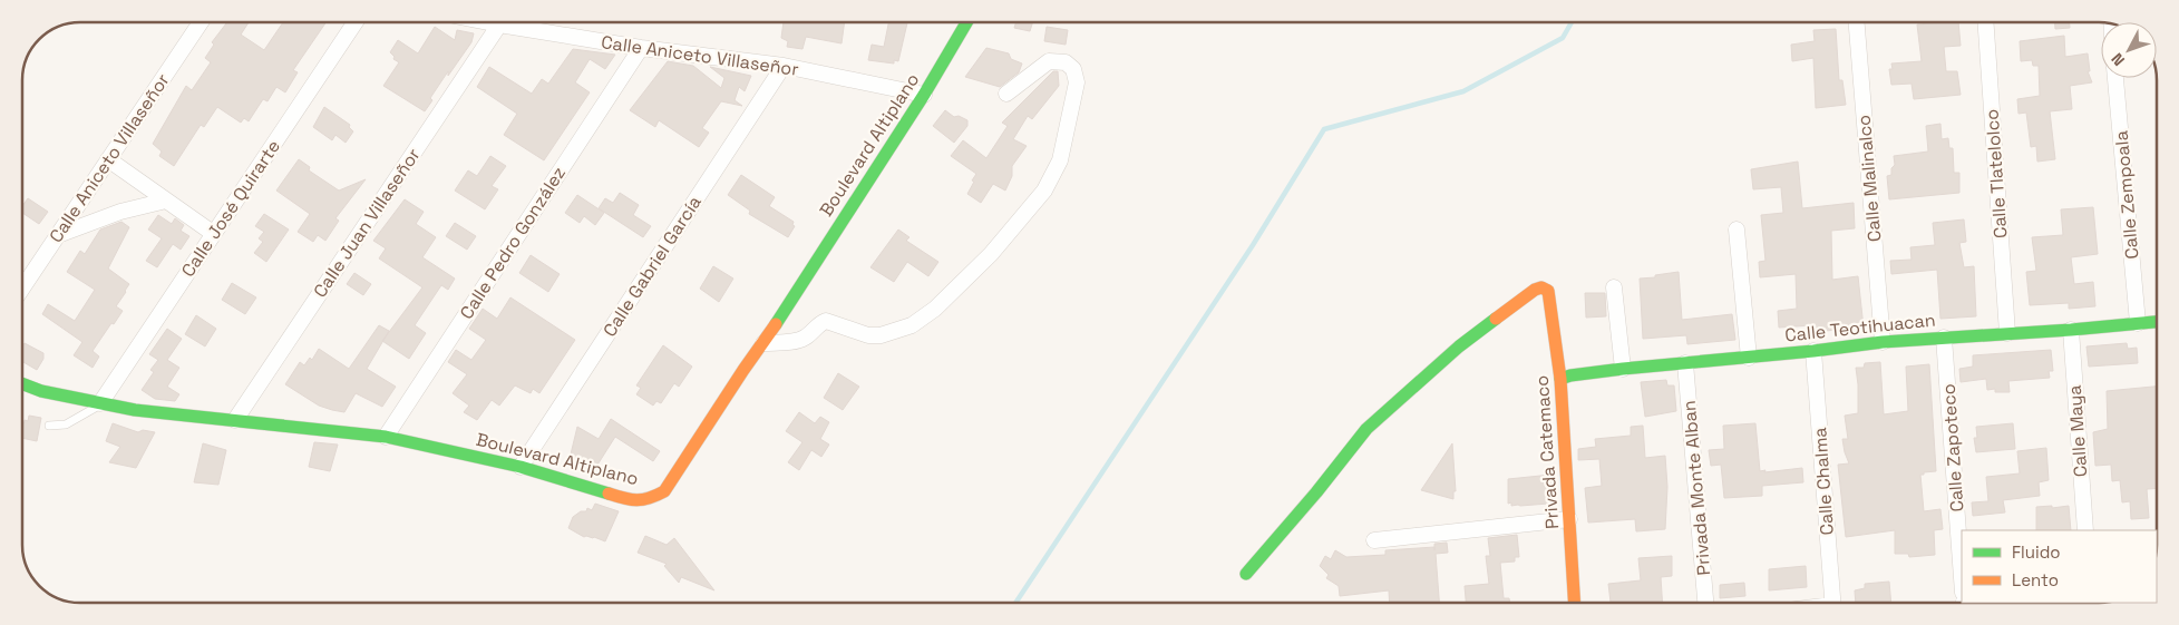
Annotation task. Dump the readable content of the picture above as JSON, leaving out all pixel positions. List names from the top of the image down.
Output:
{
  "streets": {
    "street": [
      "Calle Aniceto Villaseñor",
      "Boulevard Altiplano",
      "Calle Tlatelolco",
      "Calle Malinalco",
      "Calle Zempoala",
      "Calle José Quirarte",
      "Calle Juan Villaseñor",
      "Calle Pedro González",
      "Calle Gabriel García",
      "Calle Teotihuacan",
      "Calle Maya",
      "Calle Zapoteco",
      "Privada Catemaco",
      "Calle Chalma",
      "Privada Monte Alban"
    ]
  },
  "crossings": [
    ["Calle Aniceto Villaseñor", "Boulevard Altiplano"],
    ["Calle Aniceto Villaseñor", "Calle Juan Villaseñor"],
    ["Calle Aniceto Villaseñor", "Calle Pedro González"],
    ["Calle Aniceto Villaseñor", "Calle Gabriel García"],
    ["Boulevard Altiplano", "Calle José Quirarte"],
    ["Boulevard Altiplano", "Calle Juan Villaseñor"],
    ["Boulevard Altiplano", "Calle Pedro González"],
    ["Boulevard Altiplano", "Calle Gabriel García"],
    ["Calle Tlatelolco", "Calle Teotihuacan"],
    ["Calle Malinalco", "Calle Teotihuacan"],
    ["Calle Zempoala", "Calle Teotihuacan"],
    ["Calle Teotihuacan", "Calle Maya"],
    ["Calle Teotihuacan", "Calle Zapoteco"],
    ["Calle Teotihuacan", "Privada Catemaco"],
    ["Calle Teotihuacan", "Calle Chalma"],
    ["Calle Teotihuacan", "Privada Monte Alban"]
  ],
  "legend": ["Fluido", "Lento"],
  "north": "bottom left"
}
